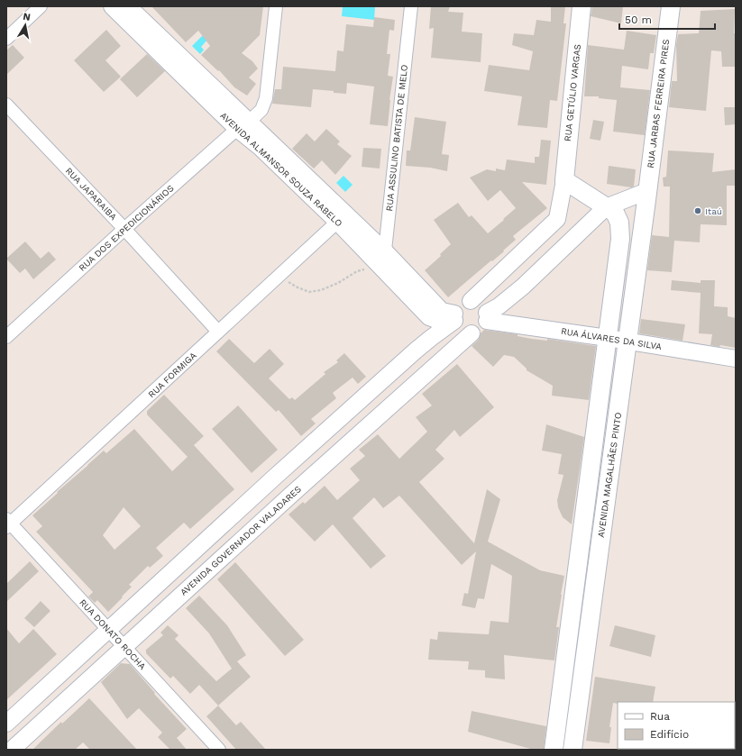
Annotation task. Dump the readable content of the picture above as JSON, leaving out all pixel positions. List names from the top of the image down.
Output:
{
  "streets": {
    "main road": ["RUA GETÚLIO VARGAS", "RUA JARBAS FERREIRA PIRES", "AVENIDA MAGALHÃES PINTO"],
    "street": [
      "RUA ASSULINO BATISTA DE MELO",
      "AVENIDA ALMANSOR SOUZA RABELO",
      "RUA JAPARAIBA",
      "RUA DOS EXPEDICIONÁRIOS",
      "RUA ÁLVARES DA SILVA",
      "RUA FORMIGA",
      "AVENIDA GOVERNADOR VALADARES",
      "RUA DONATO ROCHA"
    ]
  },
  "crossings": [
    ["RUA GETÚLIO VARGAS", "AVENIDA ALMANSOR SOUZA RABELO"],
    ["RUA GETÚLIO VARGAS", "RUA ÁLVARES DA SILVA"],
    ["RUA GETÚLIO VARGAS", "AVENIDA GOVERNADOR VALADARES"],
    ["RUA JARBAS FERREIRA PIRES", "AVENIDA MAGALHÃES PINTO"],
    ["RUA ASSULINO BATISTA DE MELO", "AVENIDA ALMANSOR SOUZA RABELO"],
    ["AVENIDA ALMANSOR SOUZA RABELO", "RUA DOS EXPEDICIONÁRIOS"],
    ["AVENIDA ALMANSOR SOUZA RABELO", "RUA ÁLVARES DA SILVA"],
    ["AVENIDA ALMANSOR SOUZA RABELO", "RUA FORMIGA"],
    ["AVENIDA ALMANSOR SOUZA RABELO", "AVENIDA GOVERNADOR VALADARES"],
    ["RUA JAPARAIBA", "RUA DOS EXPEDICIONÁRIOS"],
    ["RUA JAPARAIBA", "RUA FORMIGA"],
    ["RUA ÁLVARES DA SILVA", "AVENIDA MAGALHÃES PINTO"],
    ["RUA ÁLVARES DA SILVA", "AVENIDA GOVERNADOR VALADARES"],
    ["RUA FORMIGA", "RUA DONATO ROCHA"],
    ["AVENIDA GOVERNADOR VALADARES", "RUA DONATO ROCHA"]
  ],
  "places": ["Itaú"],
  "legend": ["Rua", "Edifício"],
  "scale_bar": "50 m",
  "north": "top"
}
